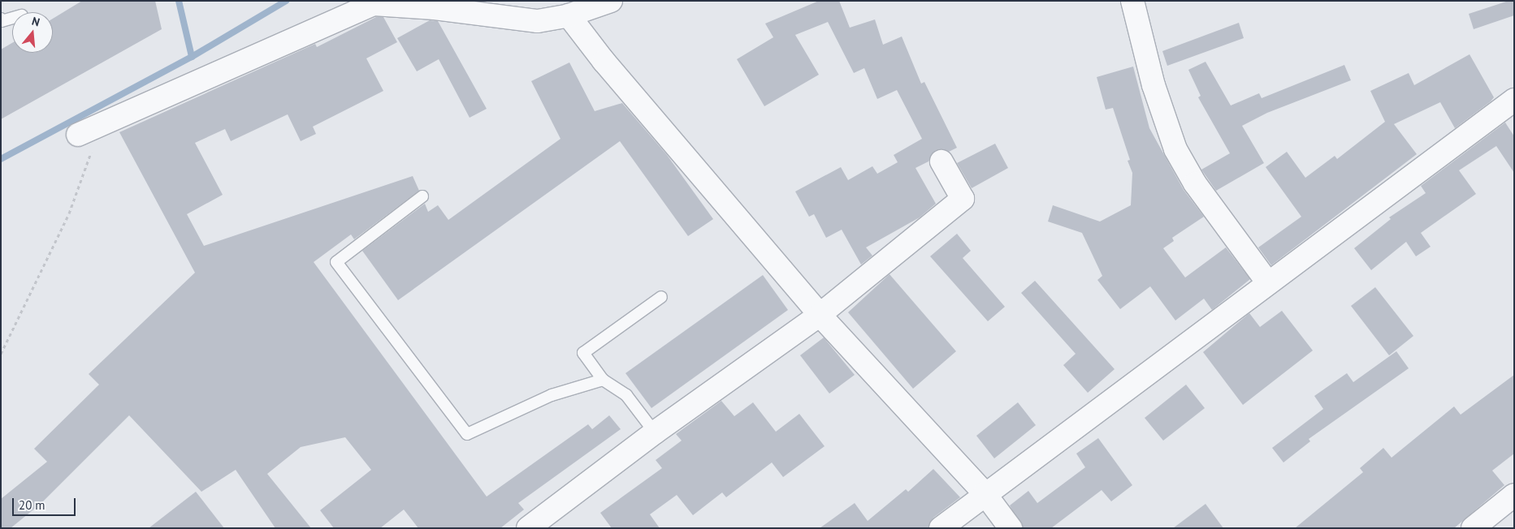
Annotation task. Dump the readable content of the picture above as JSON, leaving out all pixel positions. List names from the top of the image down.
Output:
{
  "scale_bar": "20 m",
  "north": "top"
}
